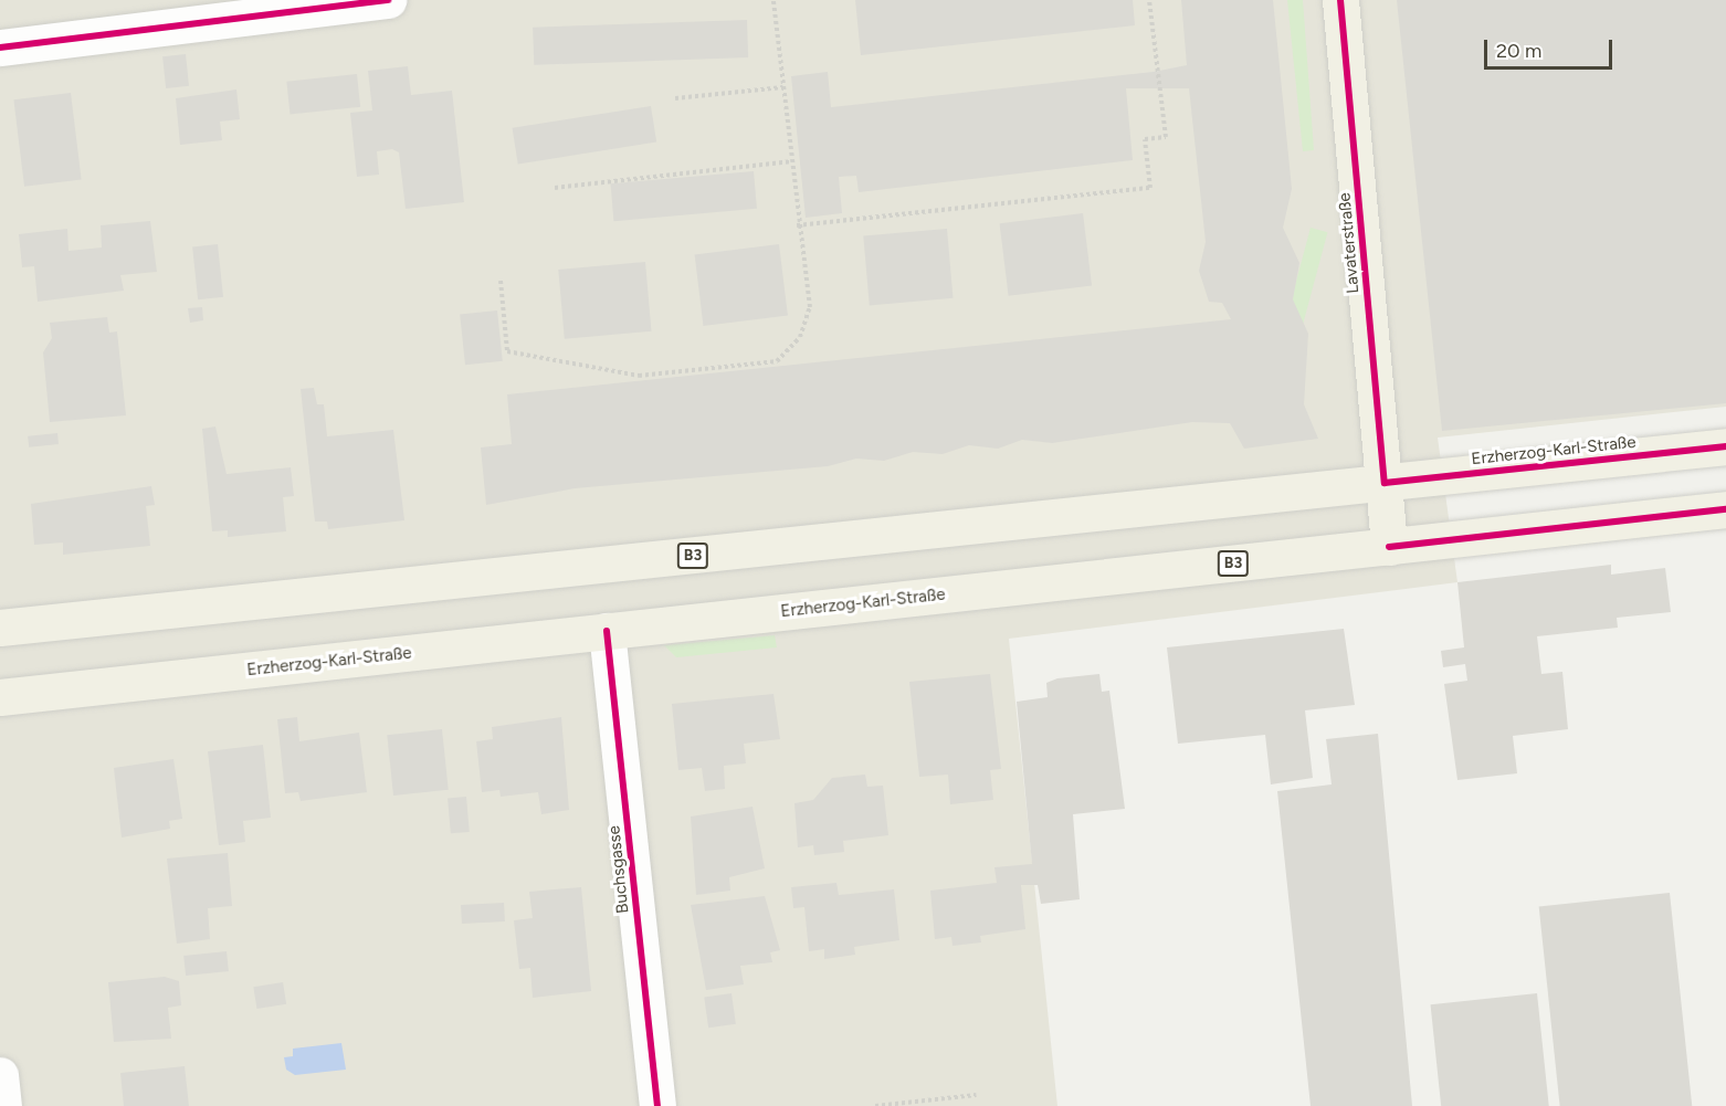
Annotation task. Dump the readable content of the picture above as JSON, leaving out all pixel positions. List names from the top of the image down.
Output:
{
  "streets": {
    "main road": ["Lavaterstraße", "Erzherzog-Karl-Straße", "B3"],
    "street": ["Buchsgasse"]
  },
  "crossings": [
    ["Lavaterstraße", "Erzherzog-Karl-Straße"],
    ["Erzherzog-Karl-Straße", "Buchsgasse"]
  ],
  "scale_bar": "20 m"
}
